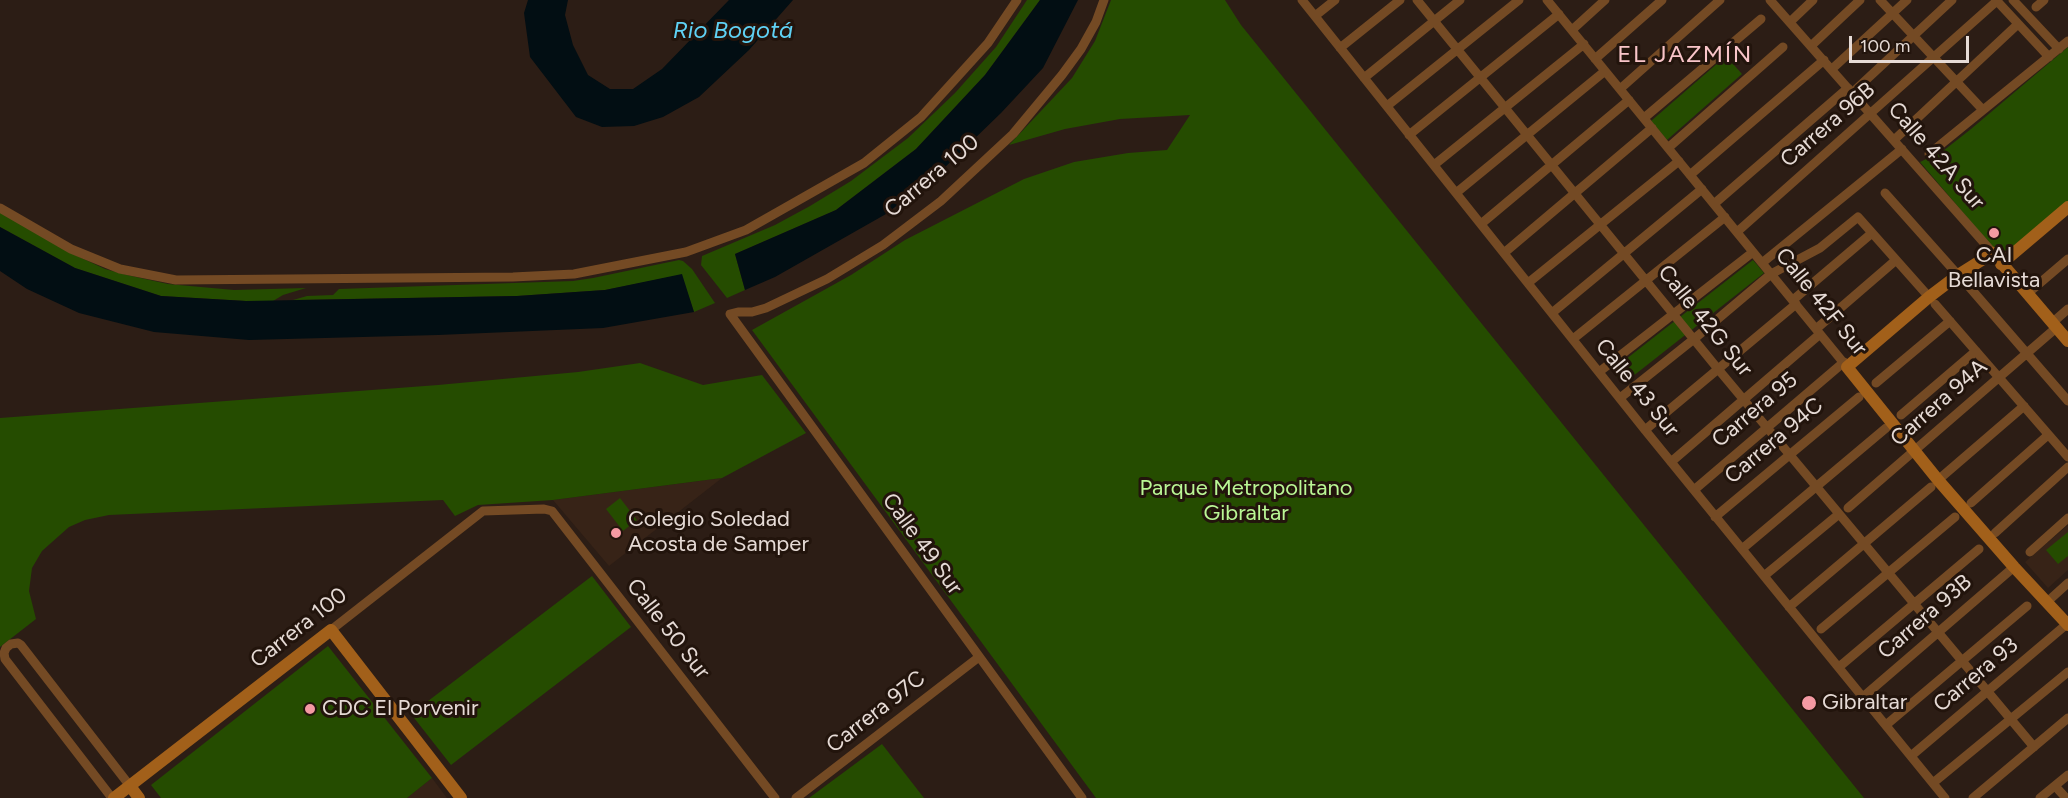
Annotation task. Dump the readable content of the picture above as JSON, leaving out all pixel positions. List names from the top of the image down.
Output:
{
  "streets": {
    "street": [
      "Carrera 96B",
      "Calle 42A Sur",
      "Carrera 100",
      "Calle 42F Sur",
      "Calle 42G Sur",
      "Calle 43 Sur",
      "Carrera 94A",
      "Carrera 95",
      "Carrera 94C",
      "Calle 49 Sur",
      "Carrera 93B",
      "Calle 50 Sur",
      "Carrera 93",
      "Carrera 97C"
    ]
  },
  "crossings": [
    ["Carrera 96B", "Calle 42A Sur"],
    ["Carrera 96B", "Calle 42F Sur"],
    ["Calle 42A Sur", "Carrera 94A"],
    ["Calle 42A Sur", "Carrera 95"],
    ["Carrera 100", "Calle 49 Sur"],
    ["Carrera 100", "Calle 50 Sur"],
    ["Calle 42F Sur", "Carrera 94A"],
    ["Calle 42F Sur", "Carrera 95"],
    ["Calle 42F Sur", "Carrera 93B"],
    ["Calle 42F Sur", "Carrera 93"],
    ["Calle 42G Sur", "Carrera 95"],
    ["Calle 42G Sur", "Carrera 94C"],
    ["Calle 42G Sur", "Carrera 93B"],
    ["Calle 42G Sur", "Carrera 93"],
    ["Calle 43 Sur", "Carrera 95"],
    ["Calle 43 Sur", "Carrera 94C"],
    ["Calle 43 Sur", "Carrera 93B"],
    ["Calle 43 Sur", "Carrera 93"],
    ["Calle 49 Sur", "Carrera 97C"]
  ],
  "districts": ["EL JAZMÍN"],
  "water": ["Rio Bogotá"],
  "parks": ["Parque Metropolitano Gibraltar"],
  "places": [
    "CAI Bellavista",
    "Colegio Soledad Acosta de Samper",
    "Gibraltar",
    "CDC El Porvenir"
  ],
  "scale_bar": "100 m"
}
